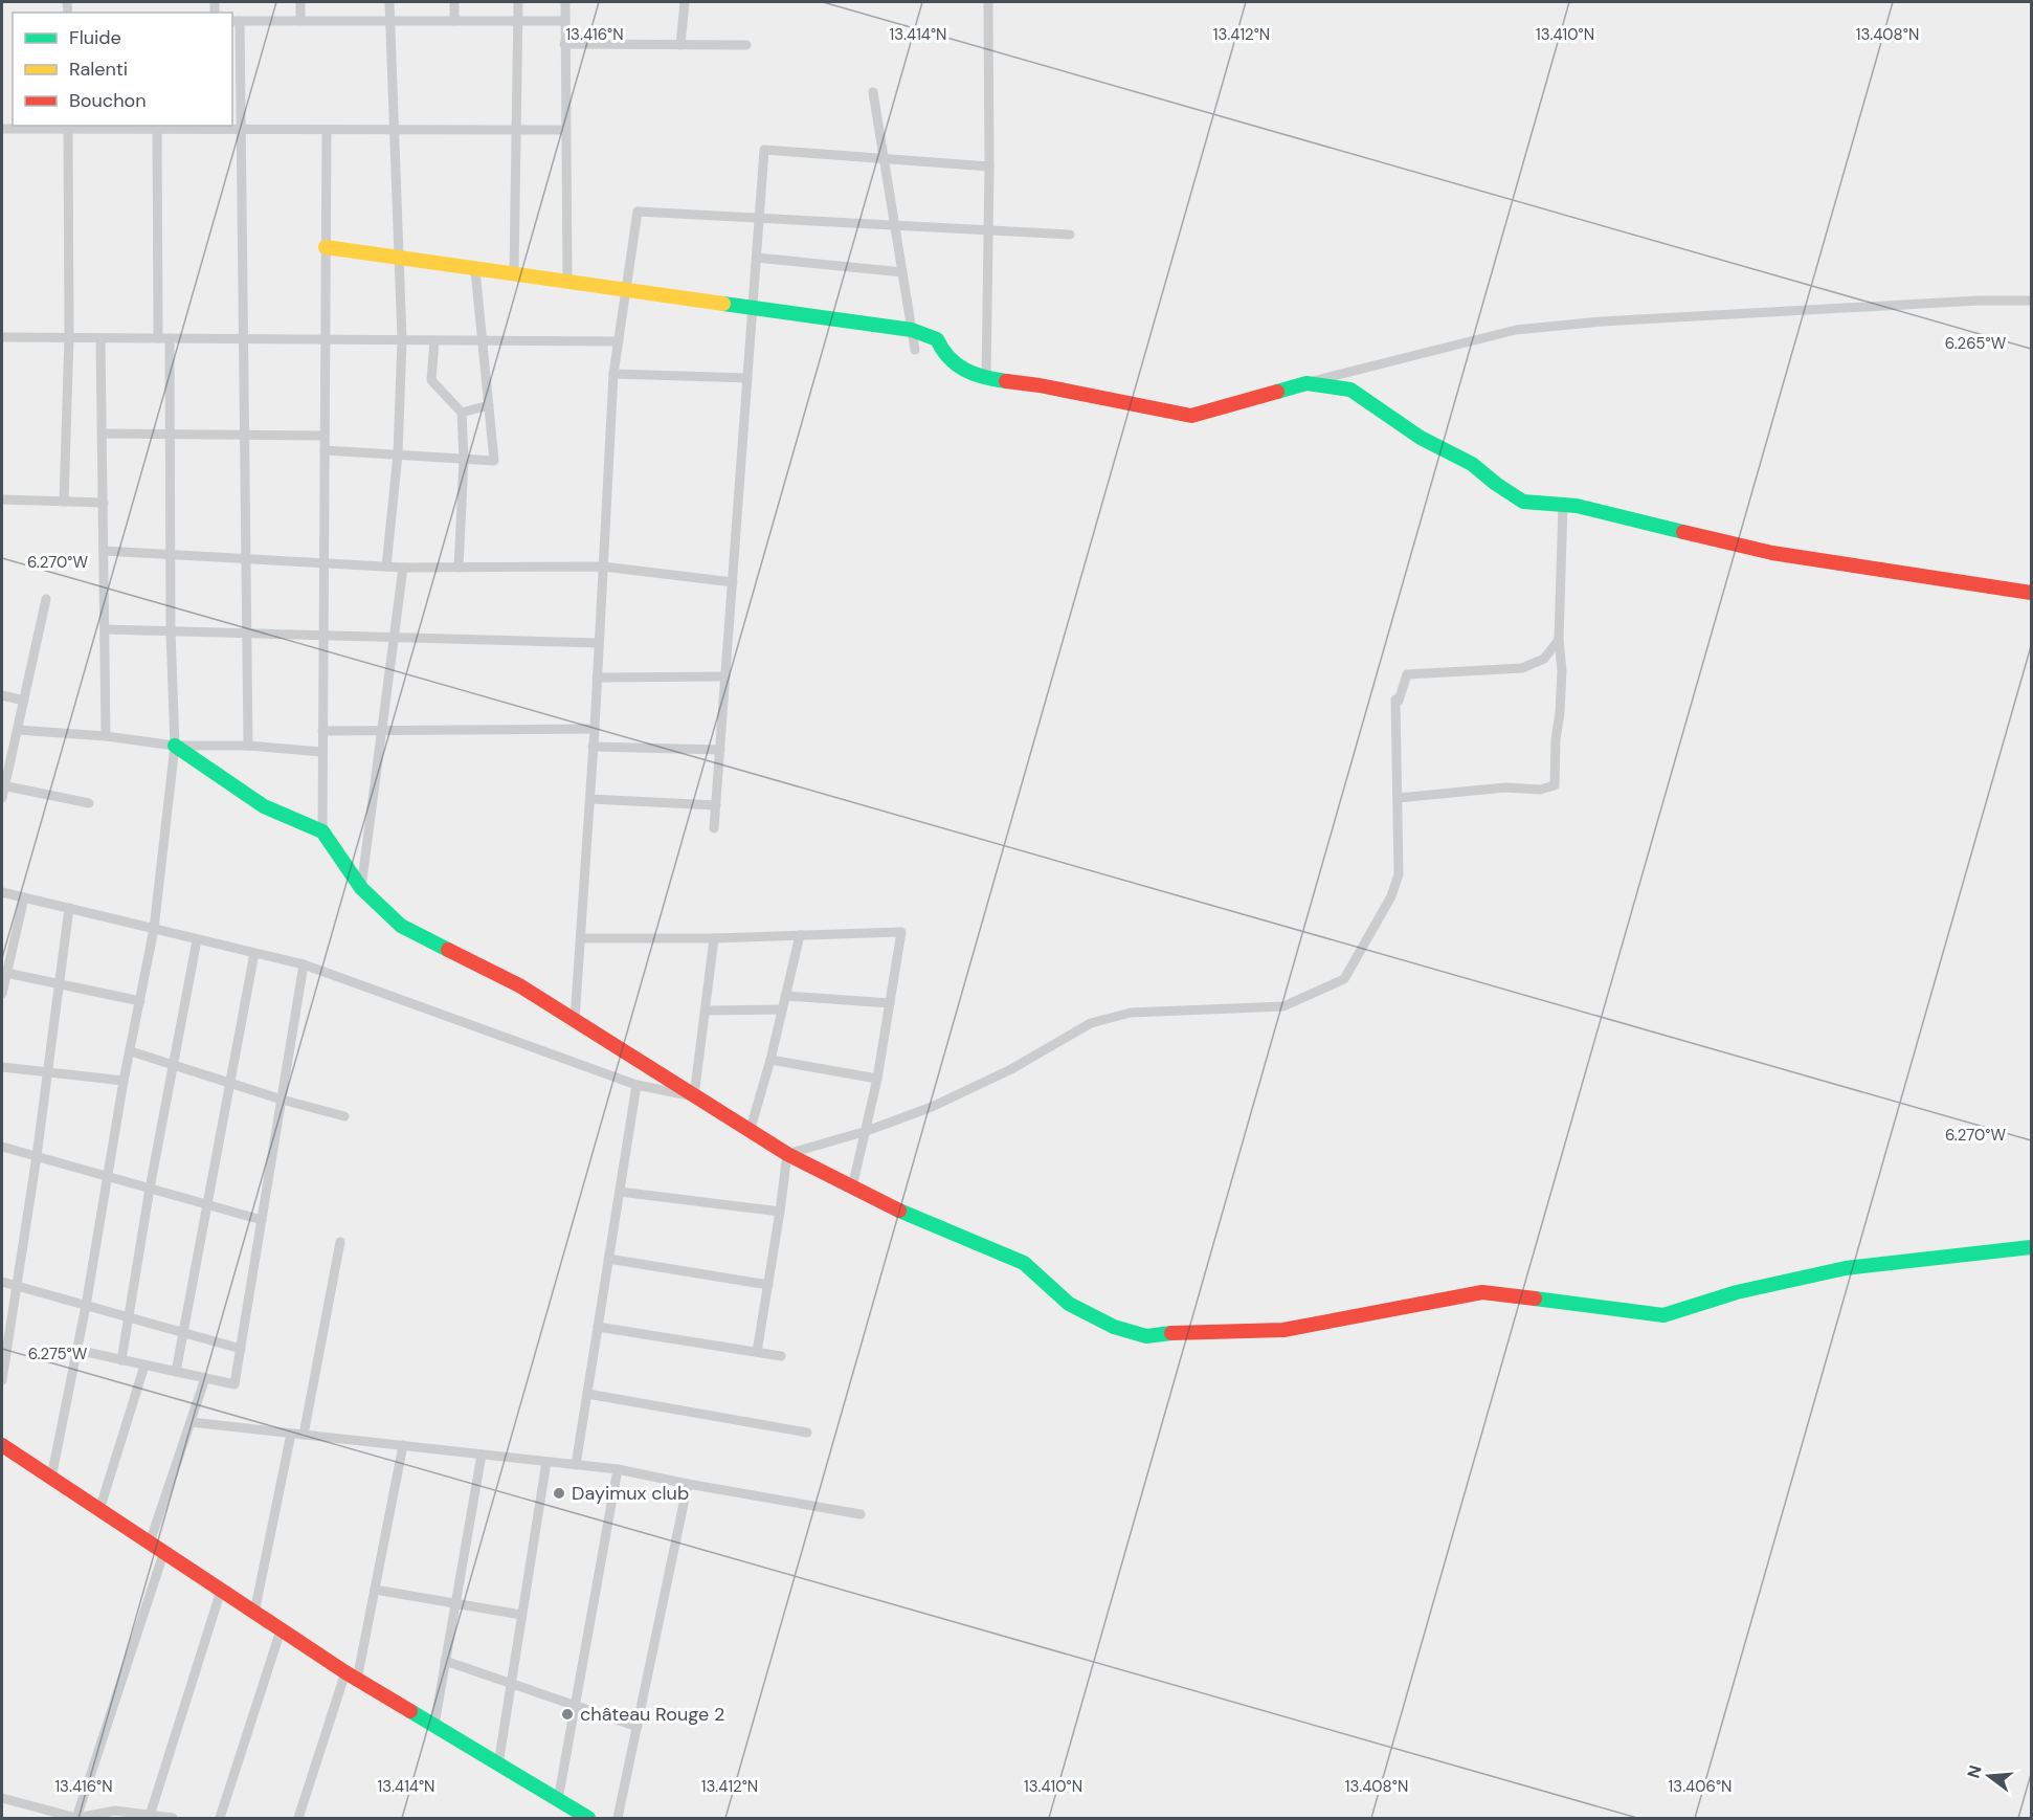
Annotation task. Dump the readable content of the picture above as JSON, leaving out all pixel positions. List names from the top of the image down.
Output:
{
  "places": ["Dayimux club", "château Rouge 2"],
  "legend": ["Fluide", "Ralenti", "Bouchon"],
  "north": "left",
  "coordinates": [
    "13.416°N",
    "13.414°N",
    "13.412°N",
    "13.410°N",
    "13.408°N",
    "6.265°W",
    "6.270°W",
    "6.275°W",
    "13.406°N"
  ]
}
